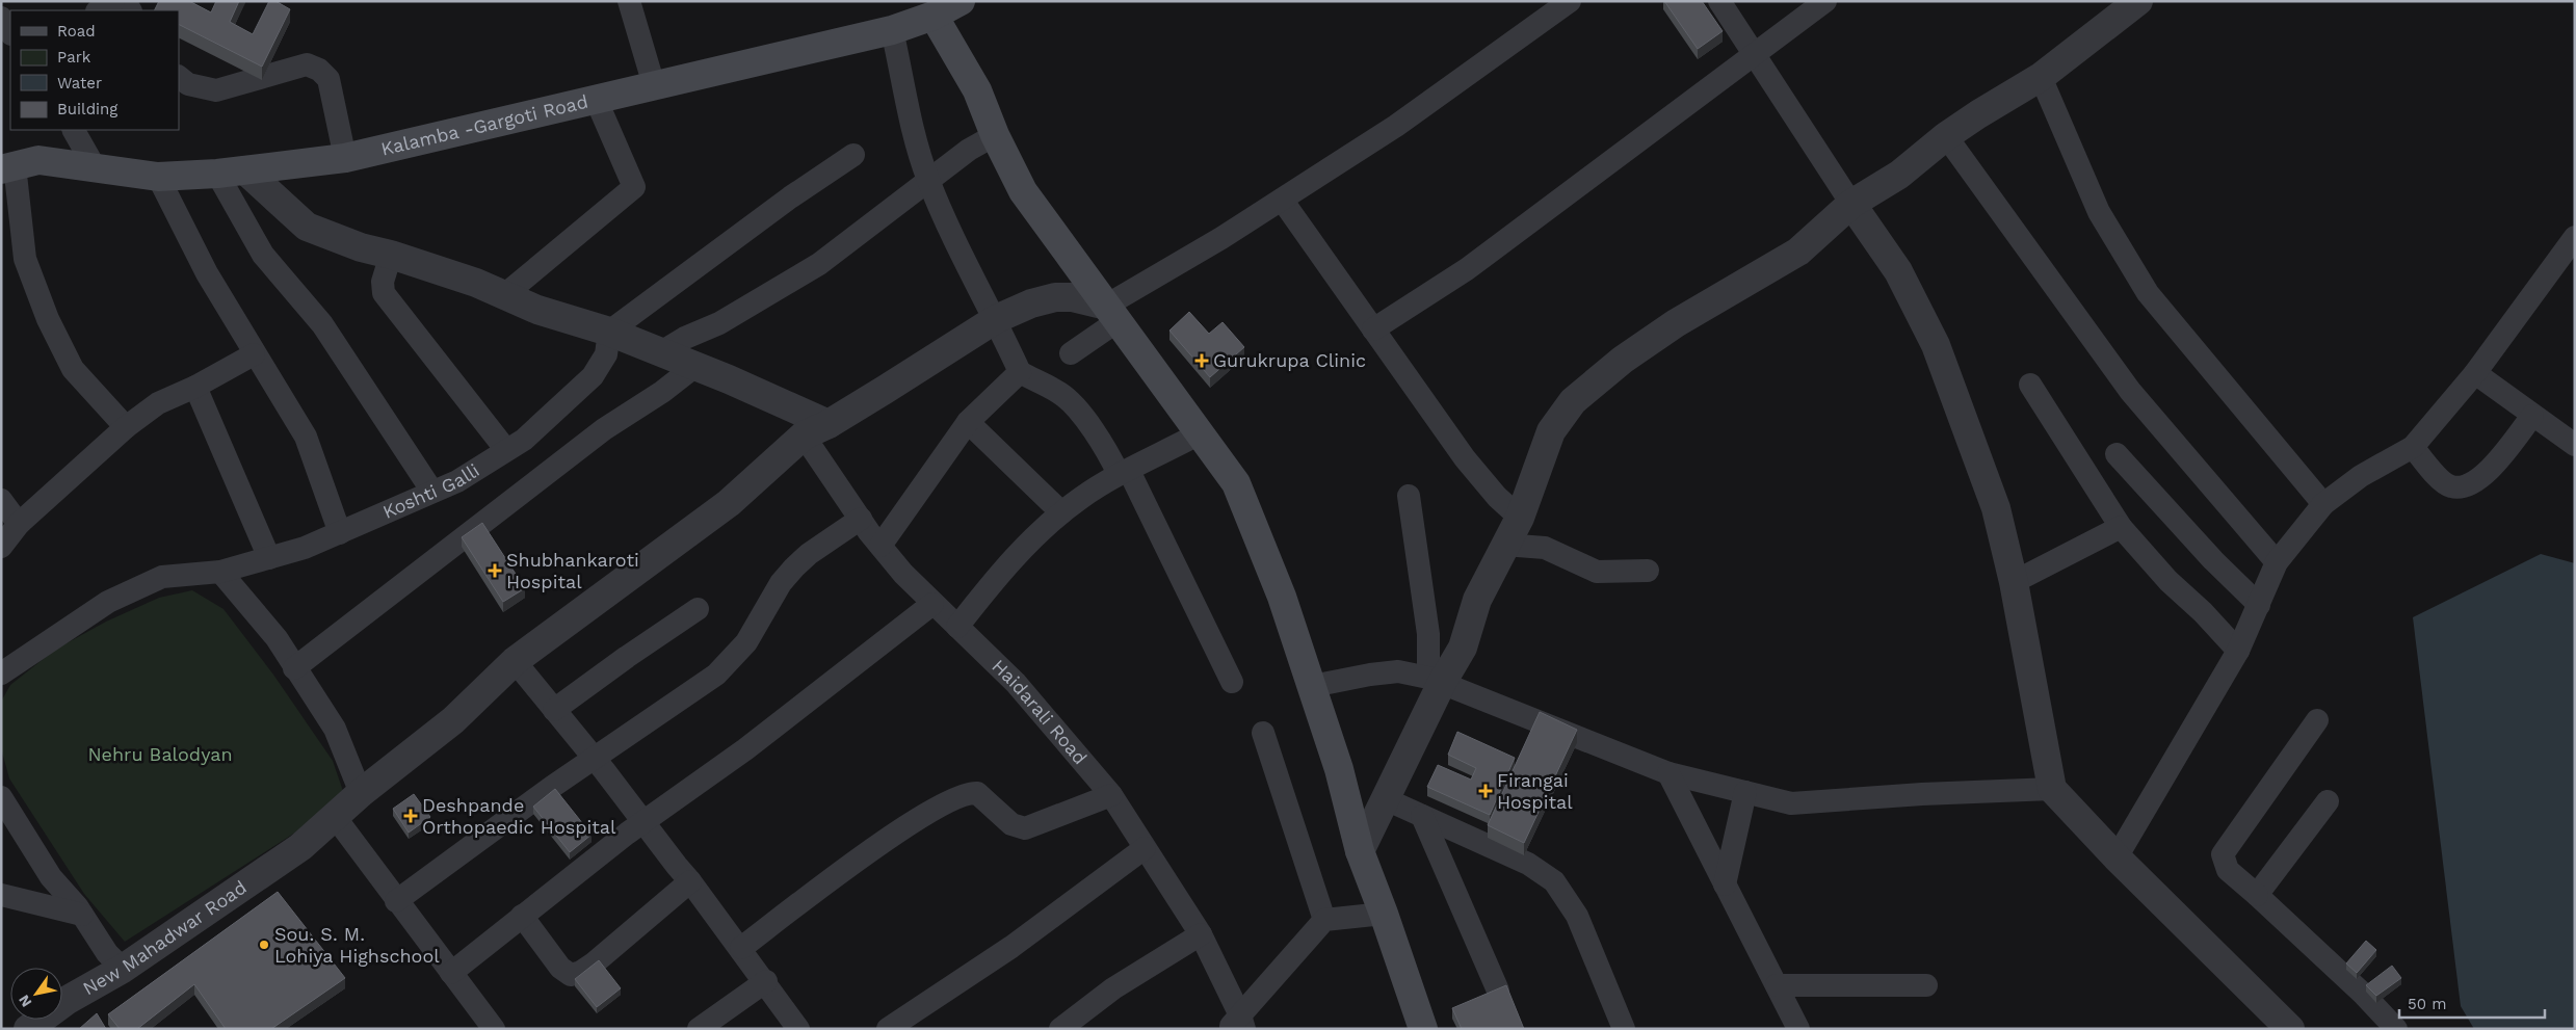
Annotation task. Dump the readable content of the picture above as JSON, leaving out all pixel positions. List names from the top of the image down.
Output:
{
  "streets": {
    "main road": ["Kalamba -Gargoti Road"],
    "street": ["Koshti Galli", "Haidarali Road", "New Mahadwar Road"]
  },
  "crossings": [
    ["Haidarali Road", "New Mahadwar Road"]
  ],
  "parks": ["Nehru Balodyan"],
  "places": {
    "health": [
      "Gurukrupa Clinic",
      "Shubhankaroti Hospital",
      "Firangai Hospital",
      "Deshpande Orthopaedic Hospital"
    ],
    "other": ["Sou. S. M. Lohiya Highschool"]
  },
  "legend": [
    "Road",
    "Park",
    "Water",
    "Building"
  ],
  "scale_bar": "50 m",
  "north": "bottom left"
}
